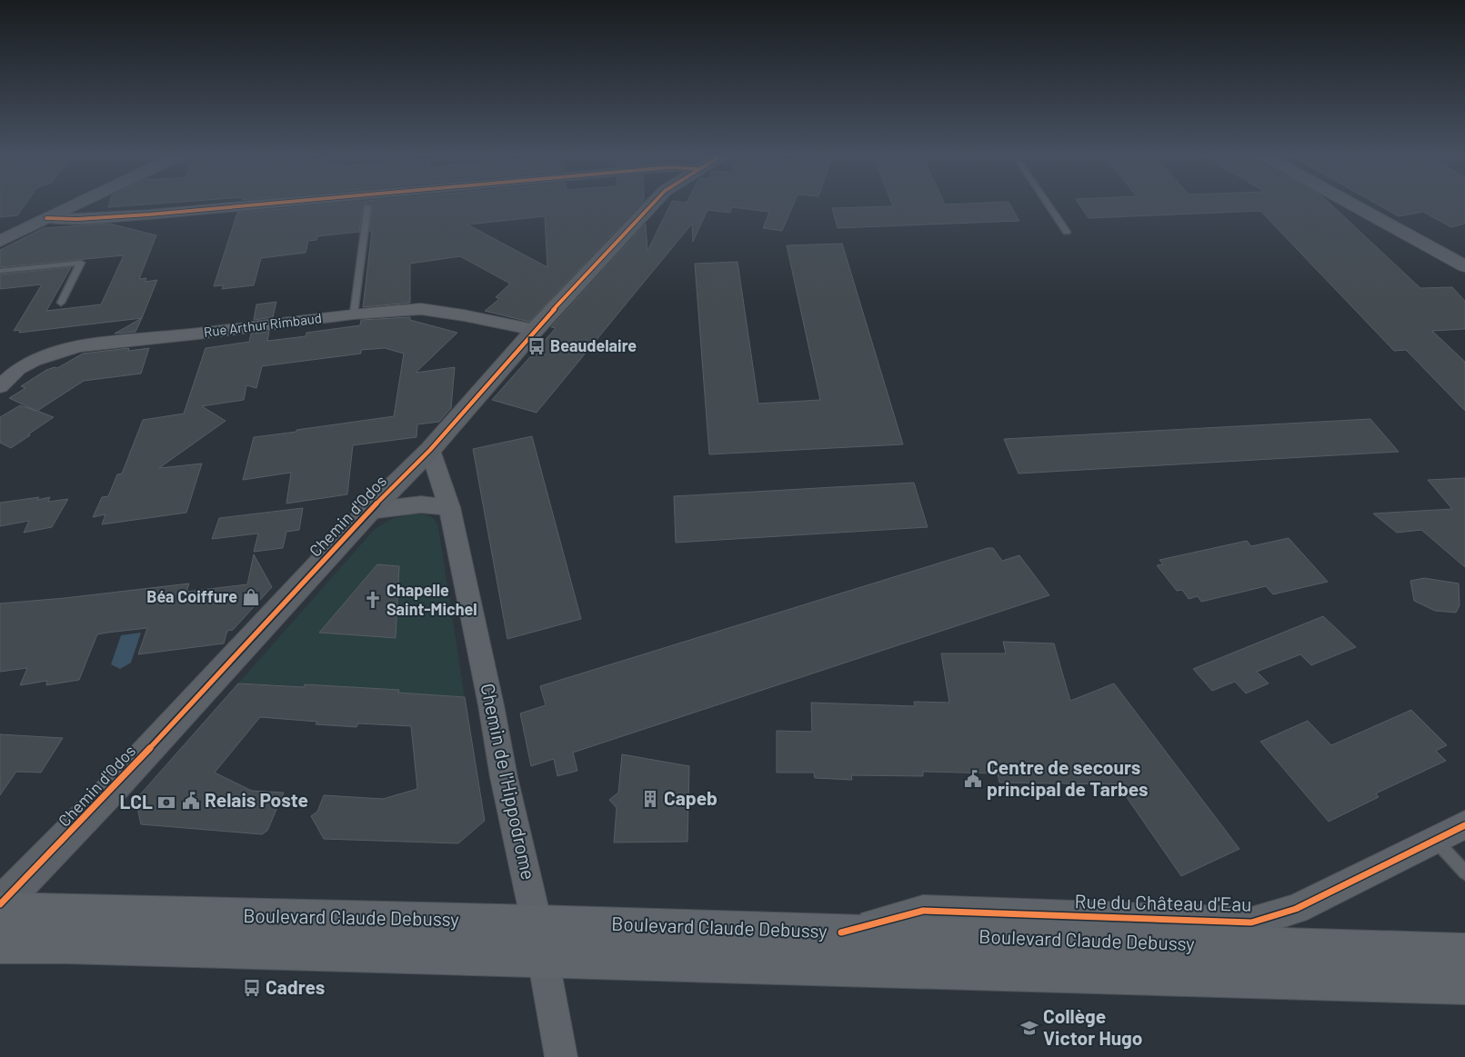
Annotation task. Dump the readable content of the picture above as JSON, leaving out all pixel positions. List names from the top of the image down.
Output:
{
  "streets": {
    "main road": ["Boulevard Claude Debussy"],
    "street": [
      "Rue Arthur Rimbaud",
      "Chemin d'Odos",
      "Chemin de l'Hippodrome",
      "Rue du Château d'Eau"
    ]
  },
  "crossings": [
    ["Rue Arthur Rimbaud", "Chemin d'Odos"],
    ["Chemin d'Odos", "Chemin de l'Hippodrome"],
    ["Chemin de l'Hippodrome", "Boulevard Claude Debussy"],
    ["Rue du Château d'Eau", "Boulevard Claude Debussy"]
  ],
  "places": {
    "bus stop": ["Beaudelaire", "Cadres"],
    "shop": ["Béa Coiffure"],
    "church": ["Chapelle Saint-Michel"],
    "public building": ["Centre de secours principal de Tarbes", "Relais Poste"],
    "building": ["Capeb"],
    "bank": ["LCL"],
    "school or university": ["Collège Victor Hugo"]
  }
}
